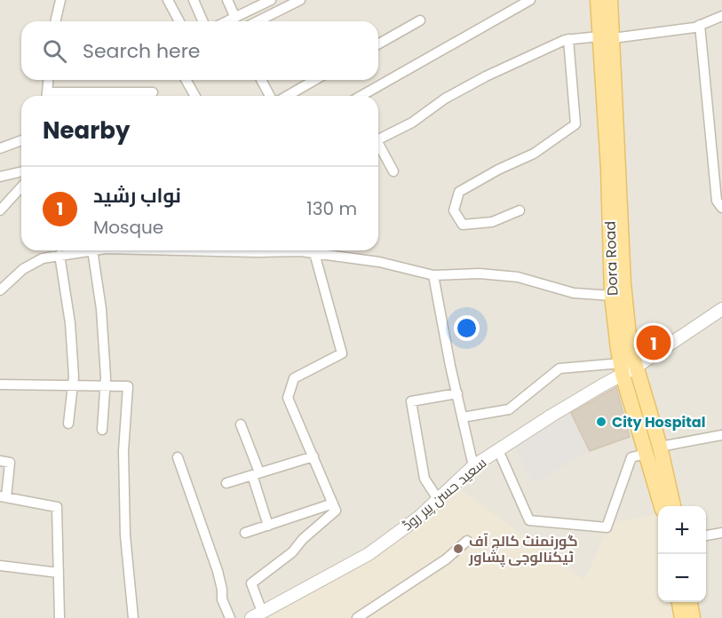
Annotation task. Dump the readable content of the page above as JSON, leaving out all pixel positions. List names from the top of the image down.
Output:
{
  "streets": {
    "main road": ["Dora Road"],
    "street": ["سعید حسن پیر روڈ"]
  },
  "crossings": [
    ["Dora Road", "سعید حسن پیر روڈ"]
  ],
  "places": ["City Hospital", "گورنمنٹ کالج آف ٹیکنالوجی پشاور"],
  "page": {
    "search": "Search here",
    "heading": "Nearby",
    "list": [
      {
        "mark": "1",
        "name": "نواب رشید",
        "note": "Mosque",
        "value": "130 m"
      }
    ],
    "pins": "1",
    "map_buttons": ["+", "−"]
  }
}
